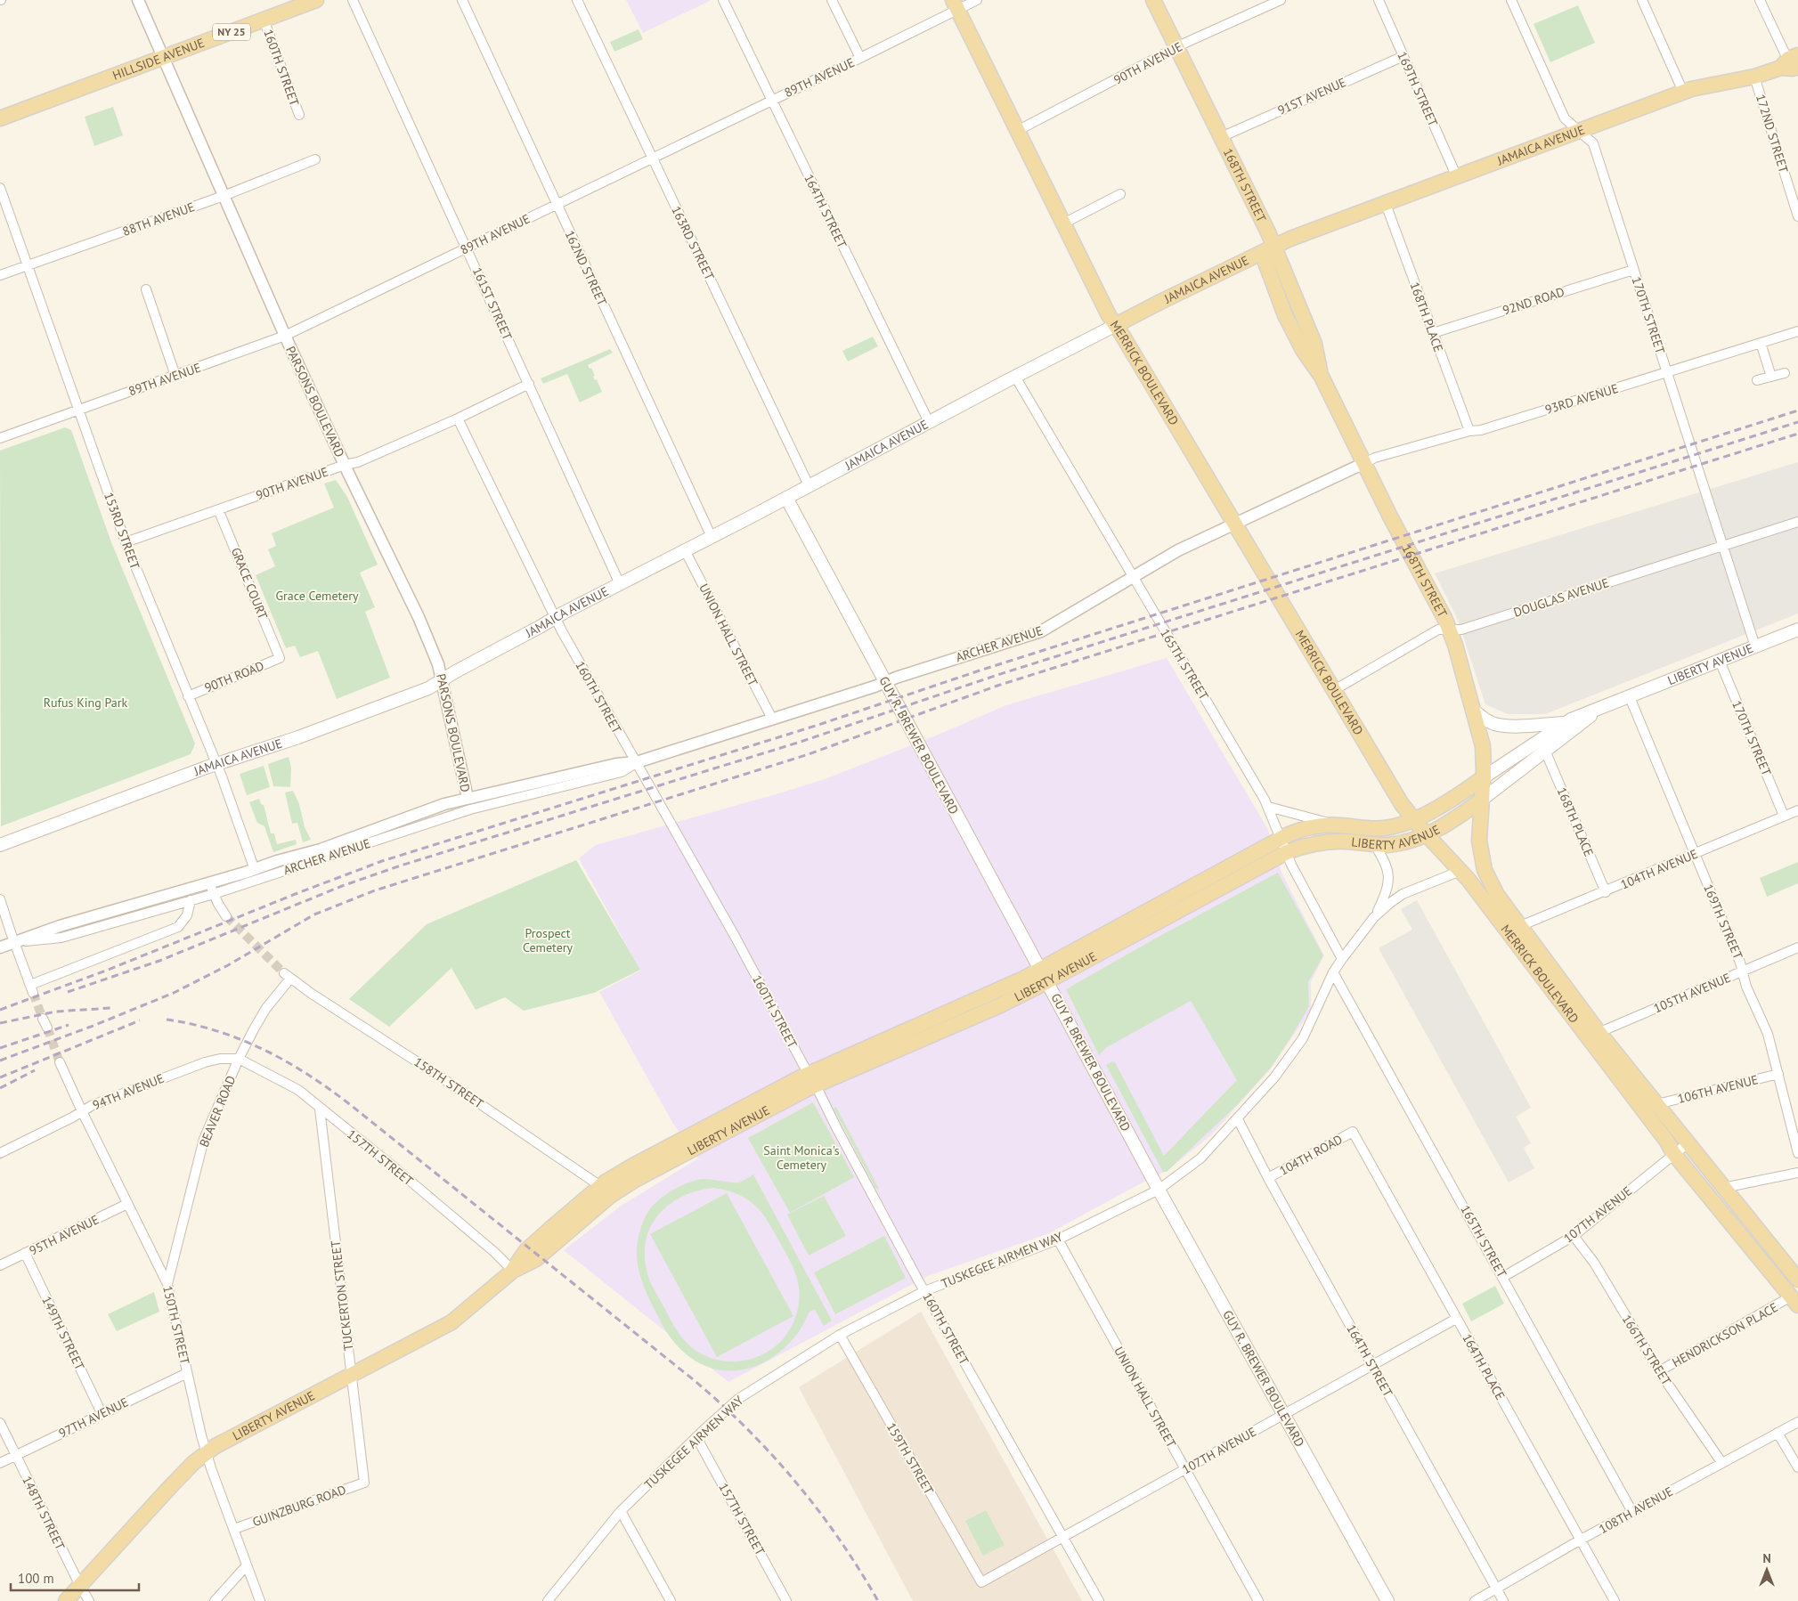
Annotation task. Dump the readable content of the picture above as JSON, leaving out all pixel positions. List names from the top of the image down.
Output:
{
  "streets": {
    "main road": [
      "NY 25",
      "HILLSIDE AVENUE",
      "JAMAICA AVENUE",
      "168TH STREET",
      "MERRICK BOULEVARD",
      "LIBERTY AVENUE",
      "GUY R. BREWER BOULEVARD"
    ],
    "street": [
      "90TH AVENUE",
      "160TH STREET",
      "89TH AVENUE",
      "169TH STREET",
      "91ST AVENUE",
      "172ND STREET",
      "164TH STREET",
      "88TH AVENUE",
      "163RD STREET",
      "162ND STREET",
      "92ND ROAD",
      "161ST STREET",
      "170TH STREET",
      "168TH PLACE",
      "93RD AVENUE",
      "PARSONS BOULEVARD",
      "153RD STREET",
      "GRACE COURT",
      "DOUGLAS AVENUE",
      "UNION HALL STREET",
      "ARCHER AVENUE",
      "165TH STREET",
      "90TH ROAD",
      "104TH AVENUE",
      "105TH AVENUE",
      "158TH STREET",
      "106TH AVENUE",
      "94TH AVENUE",
      "BEAVER ROAD",
      "104TH ROAD",
      "157TH STREET",
      "107TH AVENUE",
      "95TH AVENUE",
      "TUSKEGEE AIRMEN WAY",
      "TUCKERTON STREET",
      "150TH STREET",
      "149TH STREET",
      "HENDRICKSON PLACE",
      "166TH STREET",
      "164TH PLACE",
      "97TH AVENUE",
      "159TH STREET",
      "GUINZBURG ROAD",
      "108TH AVENUE",
      "148TH STREET"
    ]
  },
  "crossings": [
    ["HILLSIDE AVENUE", "160TH STREET"],
    ["HILLSIDE AVENUE", "PARSONS BOULEVARD"],
    ["90TH AVENUE", "160TH STREET"],
    ["90TH AVENUE", "168TH STREET"],
    ["90TH AVENUE", "161ST STREET"],
    ["90TH AVENUE", "MERRICK BOULEVARD"],
    ["90TH AVENUE", "PARSONS BOULEVARD"],
    ["90TH AVENUE", "153RD STREET"],
    ["90TH AVENUE", "GRACE COURT"],
    ["160TH STREET", "JAMAICA AVENUE"],
    ["160TH STREET", "ARCHER AVENUE"],
    ["160TH STREET", "LIBERTY AVENUE"],
    ["160TH STREET", "107TH AVENUE"],
    ["160TH STREET", "TUSKEGEE AIRMEN WAY"],
    ["89TH AVENUE", "164TH STREET"],
    ["89TH AVENUE", "163RD STREET"],
    ["89TH AVENUE", "162ND STREET"],
    ["89TH AVENUE", "161ST STREET"],
    ["89TH AVENUE", "MERRICK BOULEVARD"],
    ["89TH AVENUE", "PARSONS BOULEVARD"],
    ["89TH AVENUE", "153RD STREET"],
    ["169TH STREET", "91ST AVENUE"],
    ["169TH STREET", "JAMAICA AVENUE"],
    ["169TH STREET", "LIBERTY AVENUE"],
    ["169TH STREET", "104TH AVENUE"],
    ["169TH STREET", "105TH AVENUE"],
    ["169TH STREET", "106TH AVENUE"],
    ["91ST AVENUE", "168TH STREET"],
    ["172ND STREET", "JAMAICA AVENUE"],
    ["JAMAICA AVENUE", "168TH STREET"],
    ["JAMAICA AVENUE", "164TH STREET"],
    ["JAMAICA AVENUE", "163RD STREET"],
    ["JAMAICA AVENUE", "162ND STREET"],
    ["JAMAICA AVENUE", "161ST STREET"],
    ["JAMAICA AVENUE", "170TH STREET"],
    ["JAMAICA AVENUE", "168TH PLACE"],
    ["JAMAICA AVENUE", "MERRICK BOULEVARD"],
    ["JAMAICA AVENUE", "PARSONS BOULEVARD"],
    ["JAMAICA AVENUE", "153RD STREET"],
    ["JAMAICA AVENUE", "UNION HALL STREET"],
    ["JAMAICA AVENUE", "165TH STREET"],
    ["JAMAICA AVENUE", "GUY R. BREWER BOULEVARD"],
    ["168TH STREET", "MERRICK BOULEVARD"],
    ["168TH STREET", "93RD AVENUE"],
    ["168TH STREET", "DOUGLAS AVENUE"],
    ["168TH STREET", "ARCHER AVENUE"],
    ["168TH STREET", "LIBERTY AVENUE"],
    ["164TH STREET", "104TH ROAD"],
    ["164TH STREET", "107TH AVENUE"],
    ["164TH STREET", "TUSKEGEE AIRMEN WAY"],
    ["164TH STREET", "108TH AVENUE"],
    ["88TH AVENUE", "PARSONS BOULEVARD"],
    ["88TH AVENUE", "153RD STREET"],
    ["92ND ROAD", "170TH STREET"],
    ["92ND ROAD", "168TH PLACE"],
    ["170TH STREET", "93RD AVENUE"],
    ["170TH STREET", "DOUGLAS AVENUE"],
    ["170TH STREET", "LIBERTY AVENUE"],
    ["170TH STREET", "104TH AVENUE"],
    ["168TH PLACE", "93RD AVENUE"],
    ["168TH PLACE", "LIBERTY AVENUE"],
    ["168TH PLACE", "104TH AVENUE"],
    ["MERRICK BOULEVARD", "DOUGLAS AVENUE"],
    ["MERRICK BOULEVARD", "ARCHER AVENUE"],
    ["MERRICK BOULEVARD", "LIBERTY AVENUE"],
    ["MERRICK BOULEVARD", "104TH AVENUE"],
    ["MERRICK BOULEVARD", "105TH AVENUE"],
    ["MERRICK BOULEVARD", "106TH AVENUE"],
    ["MERRICK BOULEVARD", "107TH AVENUE"],
    ["MERRICK BOULEVARD", "TUSKEGEE AIRMEN WAY"],
    ["MERRICK BOULEVARD", "HENDRICKSON PLACE"],
    ["93RD AVENUE", "ARCHER AVENUE"],
    ["PARSONS BOULEVARD", "ARCHER AVENUE"],
    ["153RD STREET", "ARCHER AVENUE"],
    ["153RD STREET", "90TH ROAD"],
    ["GRACE COURT", "90TH ROAD"],
    ["UNION HALL STREET", "ARCHER AVENUE"],
    ["UNION HALL STREET", "107TH AVENUE"],
    ["UNION HALL STREET", "TUSKEGEE AIRMEN WAY"],
    ["ARCHER AVENUE", "165TH STREET"],
    ["ARCHER AVENUE", "GUY R. BREWER BOULEVARD"],
    ["165TH STREET", "LIBERTY AVENUE"],
    ["165TH STREET", "107TH AVENUE"],
    ["165TH STREET", "TUSKEGEE AIRMEN WAY"],
    ["165TH STREET", "108TH AVENUE"],
    ["LIBERTY AVENUE", "GUY R. BREWER BOULEVARD"],
    ["LIBERTY AVENUE", "158TH STREET"],
    ["LIBERTY AVENUE", "157TH STREET"],
    ["LIBERTY AVENUE", "TUSKEGEE AIRMEN WAY"],
    ["LIBERTY AVENUE", "TUCKERTON STREET"],
    ["LIBERTY AVENUE", "150TH STREET"],
    ["LIBERTY AVENUE", "148TH STREET"],
    ["GUY R. BREWER BOULEVARD", "107TH AVENUE"],
    ["GUY R. BREWER BOULEVARD", "TUSKEGEE AIRMEN WAY"],
    ["158TH STREET", "BEAVER ROAD"],
    ["94TH AVENUE", "BEAVER ROAD"],
    ["94TH AVENUE", "157TH STREET"],
    ["94TH AVENUE", "150TH STREET"],
    ["BEAVER ROAD", "157TH STREET"],
    ["BEAVER ROAD", "150TH STREET"],
    ["104TH ROAD", "164TH PLACE"],
    ["157TH STREET", "TUSKEGEE AIRMEN WAY"],
    ["157TH STREET", "TUCKERTON STREET"],
    ["107TH AVENUE", "166TH STREET"],
    ["107TH AVENUE", "164TH PLACE"],
    ["107TH AVENUE", "159TH STREET"],
    ["95TH AVENUE", "150TH STREET"],
    ["95TH AVENUE", "149TH STREET"],
    ["TUSKEGEE AIRMEN WAY", "159TH STREET"],
    ["TUCKERTON STREET", "GUINZBURG ROAD"],
    ["150TH STREET", "97TH AVENUE"],
    ["150TH STREET", "GUINZBURG ROAD"],
    ["149TH STREET", "97TH AVENUE"],
    ["HENDRICKSON PLACE", "166TH STREET"],
    ["166TH STREET", "108TH AVENUE"],
    ["164TH PLACE", "108TH AVENUE"],
    ["97TH AVENUE", "148TH STREET"]
  ],
  "parks": [
    "Grace Cemetery",
    "Rufus King Park",
    "Prospect Cemetery",
    "Saint Monica's Cemetery"
  ],
  "scale_bar": "100 m",
  "north": "top"
}
